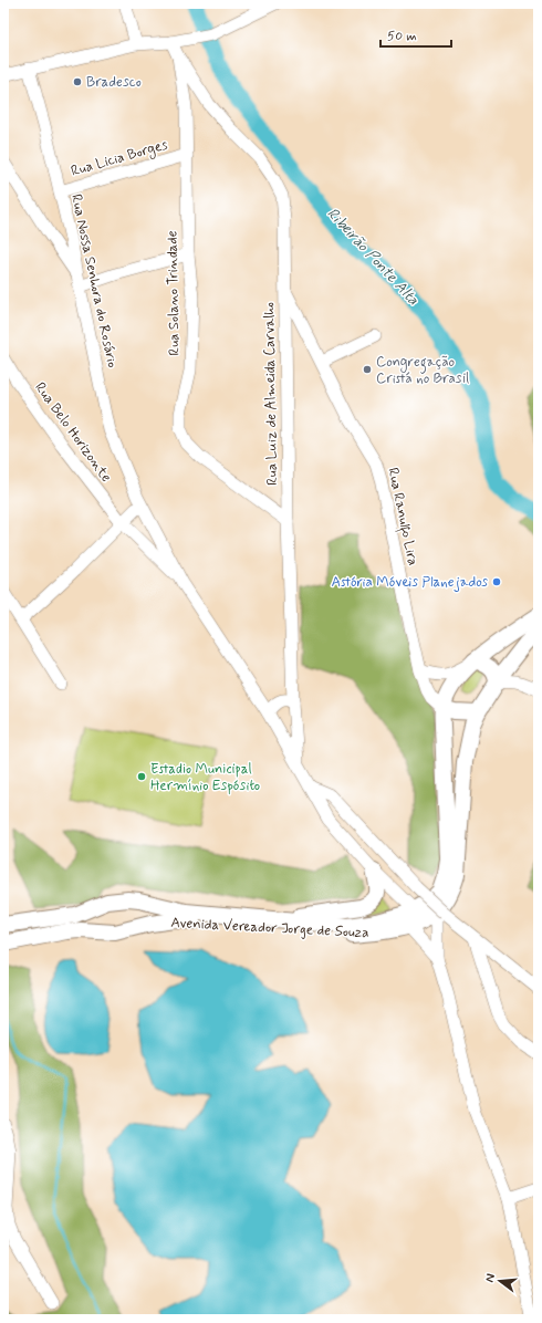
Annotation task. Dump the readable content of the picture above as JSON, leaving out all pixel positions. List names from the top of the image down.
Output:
{
  "streets": {
    "main road": ["Avenida Vereador Jorge de Souza"],
    "street": [
      "Rua Licia Borges",
      "Rua Nossa Senhora do Rosário",
      "Rua Solano Trindade",
      "Rua Luiz de Almeida Carvalho",
      "Rua Belo Horizonte",
      "Rua Ranulfo Lira"
    ]
  },
  "crossings": [
    ["Rua Licia Borges", "Rua Nossa Senhora do Rosário"],
    ["Rua Licia Borges", "Rua Solano Trindade"],
    ["Rua Nossa Senhora do Rosário", "Rua Belo Horizonte"],
    ["Rua Solano Trindade", "Rua Luiz de Almeida Carvalho"],
    ["Rua Luiz de Almeida Carvalho", "Rua Ranulfo Lira"],
    ["Rua Ranulfo Lira", "Avenida Vereador Jorge de Souza"]
  ],
  "water": ["Ribeirão Ponte Alta"],
  "places": [
    "Bradesco",
    "Congregação Cristá no Brasil",
    "Astória Móveis Planejados",
    "Estadio Municipal Hermínio Espósito"
  ],
  "scale_bar": "50 m",
  "north": "left"
}
